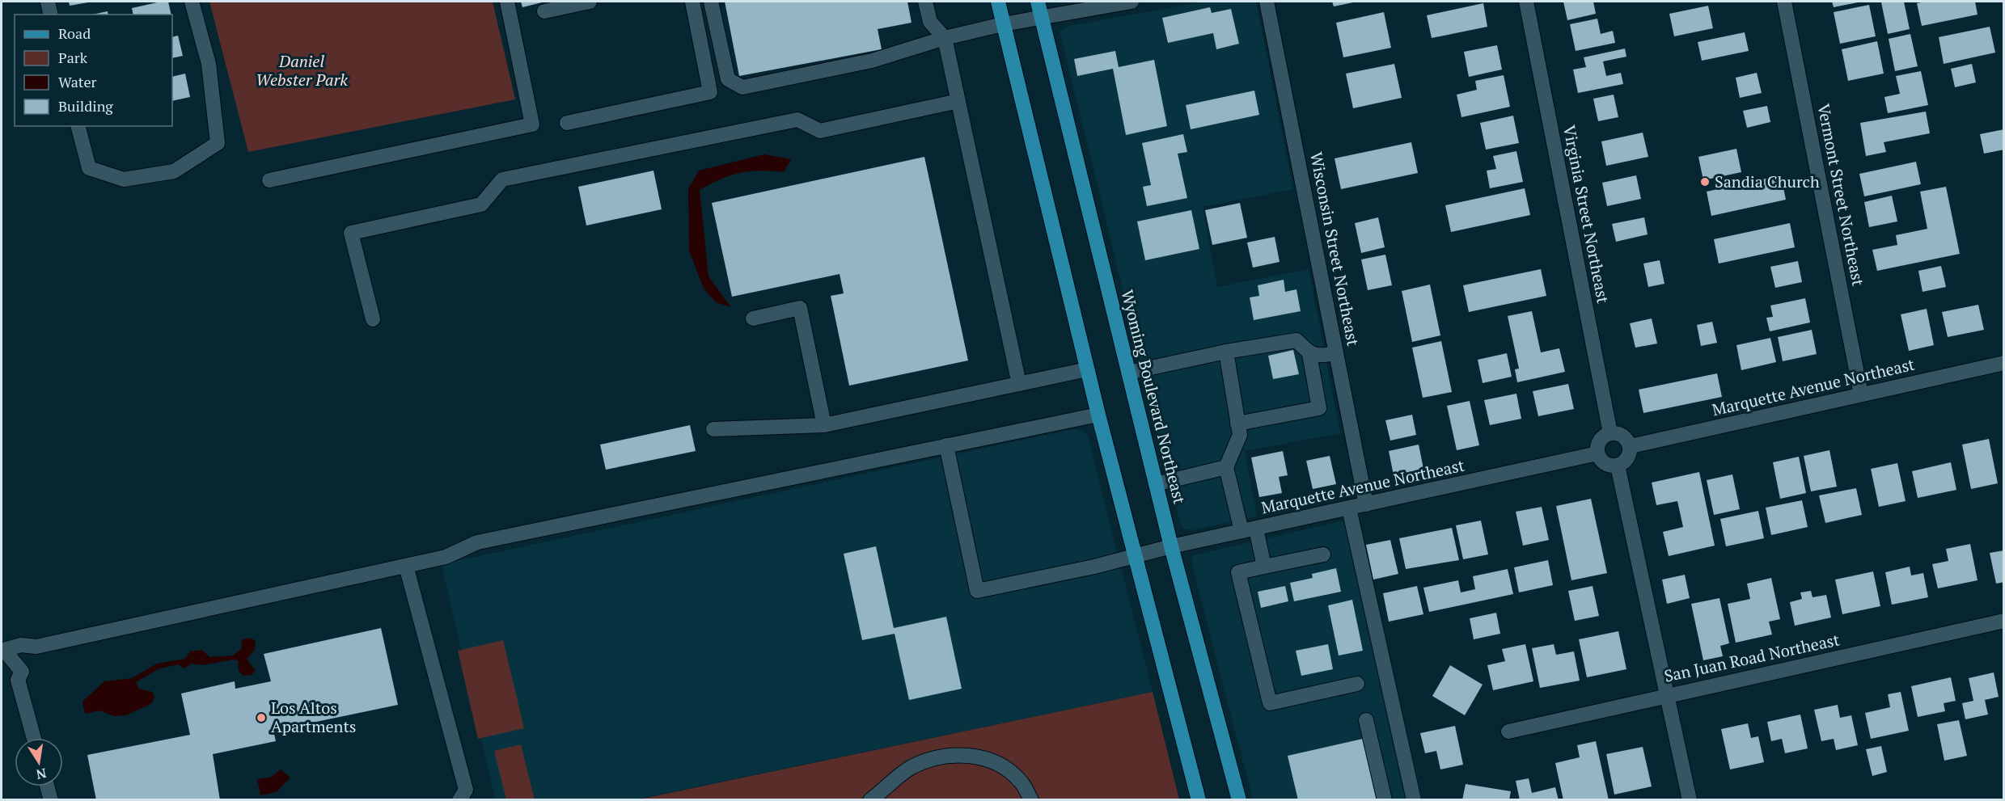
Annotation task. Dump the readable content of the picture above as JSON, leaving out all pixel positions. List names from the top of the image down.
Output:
{
  "streets": {
    "main road": ["Wyoming Boulevard Northeast"],
    "street": [
      "Vermont Street Northeast",
      "Virginia Street Northeast",
      "Wisconsin Street Northeast",
      "Marquette Avenue Northeast",
      "San Juan Road Northeast"
    ]
  },
  "crossings": [
    ["Vermont Street Northeast", "Marquette Avenue Northeast"],
    ["Virginia Street Northeast", "Marquette Avenue Northeast"],
    ["Wisconsin Street Northeast", "Marquette Avenue Northeast"],
    ["Marquette Avenue Northeast", "Wyoming Boulevard Northeast"]
  ],
  "parks": ["Daniel Webster Park"],
  "places": ["Sandia Church", "Los Altos Apartments"],
  "legend": [
    "Road",
    "Park",
    "Water",
    "Building"
  ],
  "north": "bottom"
}
